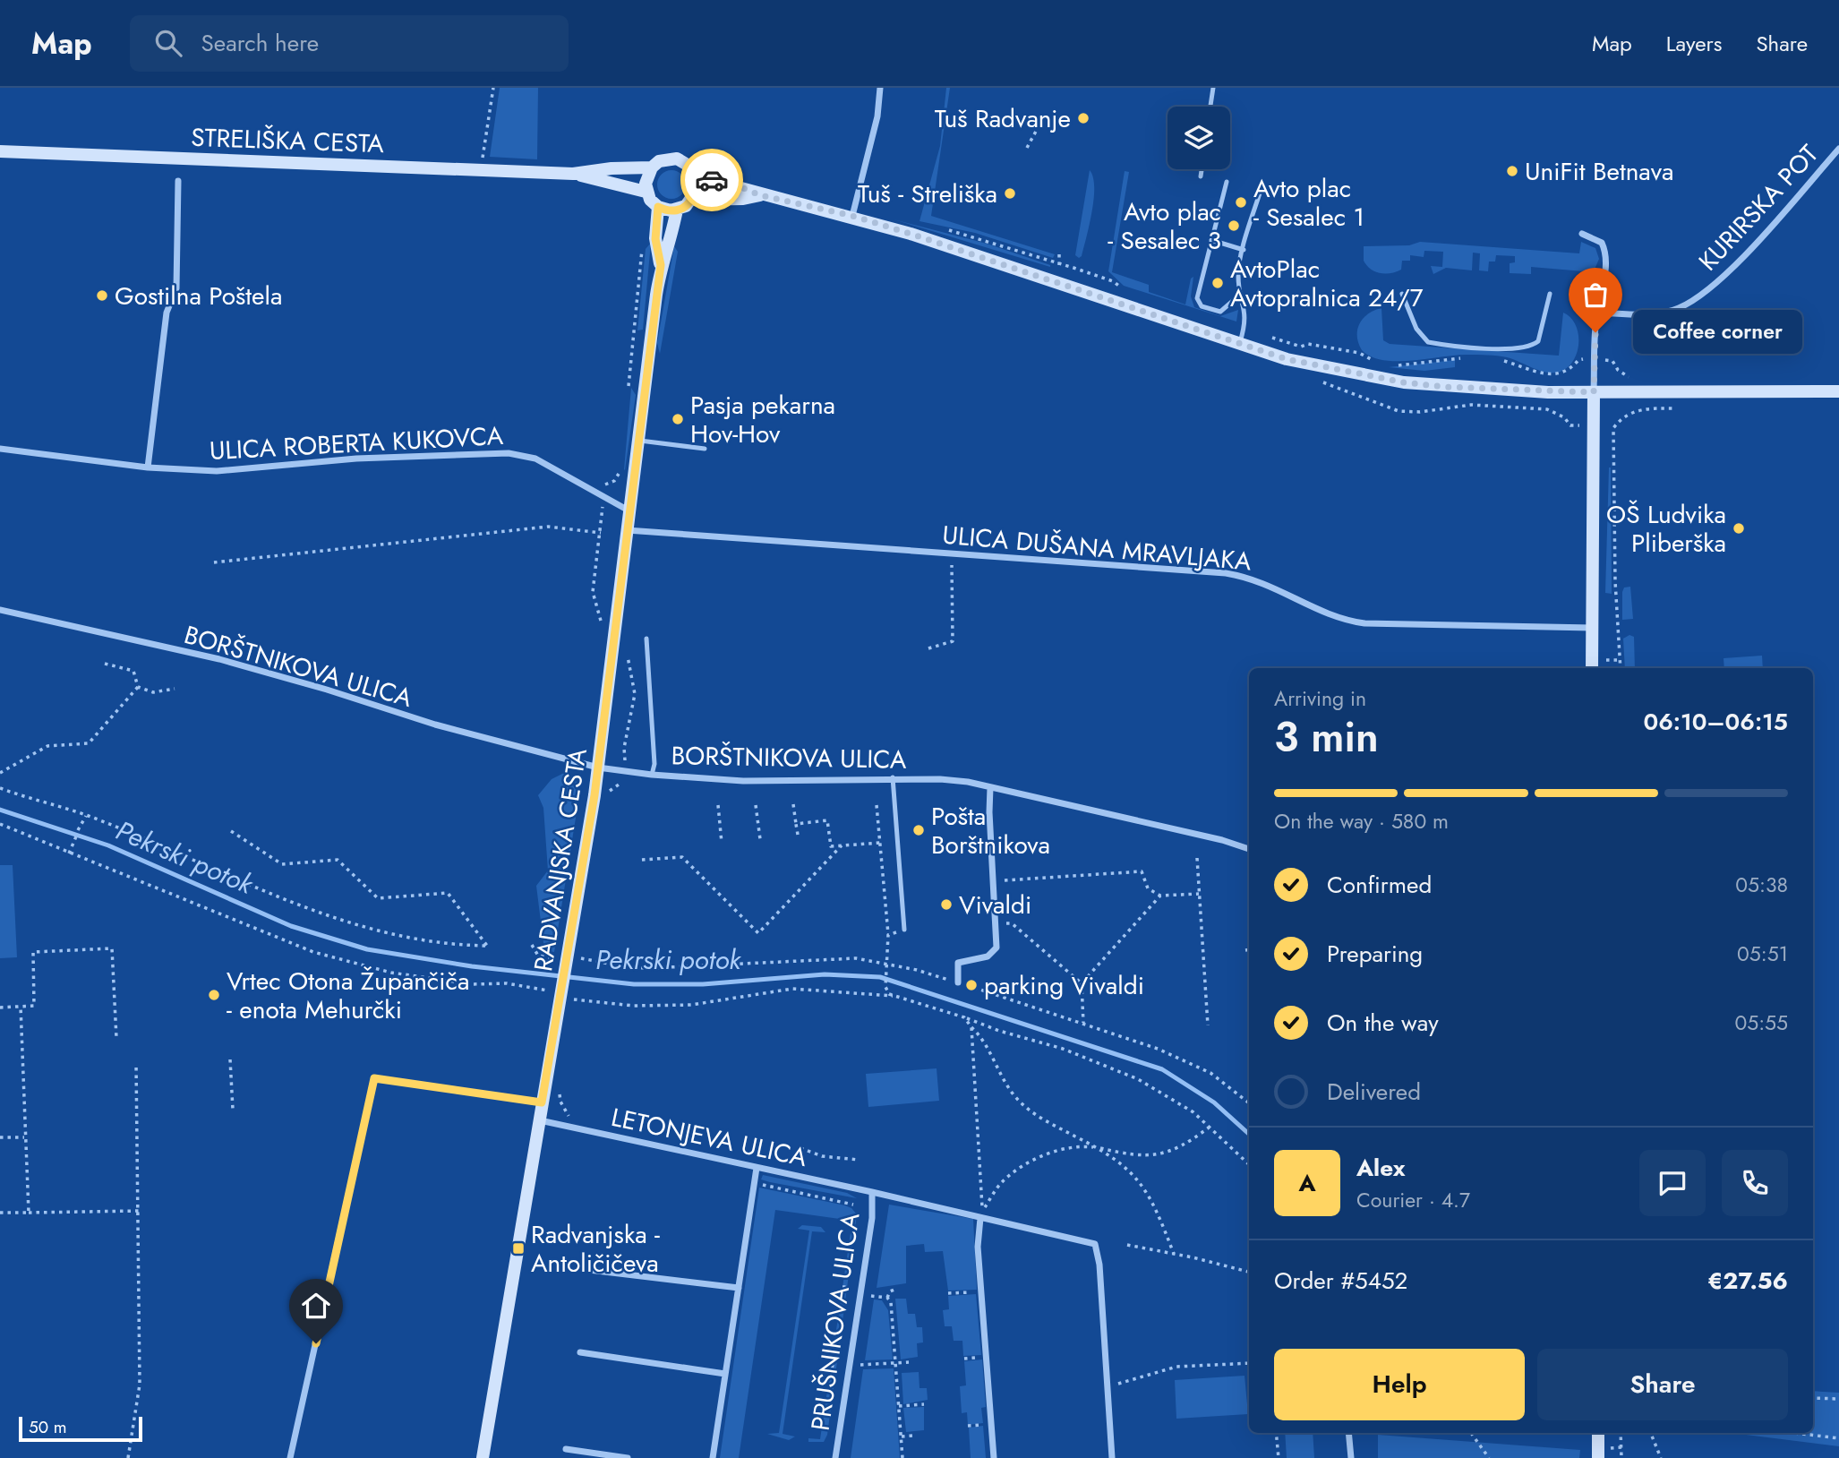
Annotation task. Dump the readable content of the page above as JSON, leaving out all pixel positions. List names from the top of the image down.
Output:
{
  "streets": {
    "street": [
      "STRELIŠKA CESTA",
      "KURIRSKA POT",
      "ULICA ROBERTA KUKOVCA",
      "ULICA DUŠANA MRAVLJAKA",
      "BORŠTNIKOVA ULICA",
      "RADVANJSKA CESTA",
      "LETONJEVA ULICA",
      "PRUŠNIKOVA ULICA"
    ]
  },
  "crossings": [
    ["STRELIŠKA CESTA", "RADVANJSKA CESTA"],
    ["ULICA ROBERTA KUKOVCA", "RADVANJSKA CESTA"],
    ["ULICA DUŠANA MRAVLJAKA", "RADVANJSKA CESTA"],
    ["BORŠTNIKOVA ULICA", "RADVANJSKA CESTA"],
    ["RADVANJSKA CESTA", "LETONJEVA ULICA"],
    ["LETONJEVA ULICA", "PRUŠNIKOVA ULICA"]
  ],
  "water": ["Pekrski potok"],
  "places": {
    "other": [
      "Tuš Radvanje",
      "UniFit Betnava",
      "Tuš - Streliška",
      "Avto plac - Sesalec 1",
      "Avto plac - Sesalec 3",
      "AvtoPlac Avtopralnica 24/7",
      "Gostilna Poštela",
      "Coffee corner",
      "Pasja pekarna Hov-Hov",
      "OŠ Ludvika Pliberška",
      "Pošta Borštnikova",
      "Vivaldi",
      "parking Vivaldi",
      "Vrtec Otona Župančiča - enota Mehurčki"
    ],
    "transit": ["Radvanjska - Antoličičeva"]
  },
  "scale_bar": "50 m",
  "page": {
    "header": "Map",
    "search": "Search here",
    "nav": ["Map", "Layers", "Share"],
    "bubble": "Coffee corner",
    "heading": ["3 min", "Arriving in", "06:10–06:15"],
    "panel": [
      "Alex",
      "Courier · 4.7",
      "Order #5452",
      "€27.56"
    ],
    "bar": "On the way · 580 m",
    "list": [
      ["Confirmed", "05:38"],
      ["Preparing", "05:51"],
      ["On the way", "05:55"],
      "Delivered"
    ],
    "round": "A",
    "buttons": ["Help", "Share"],
    "scale": "50 m"
  }
}
